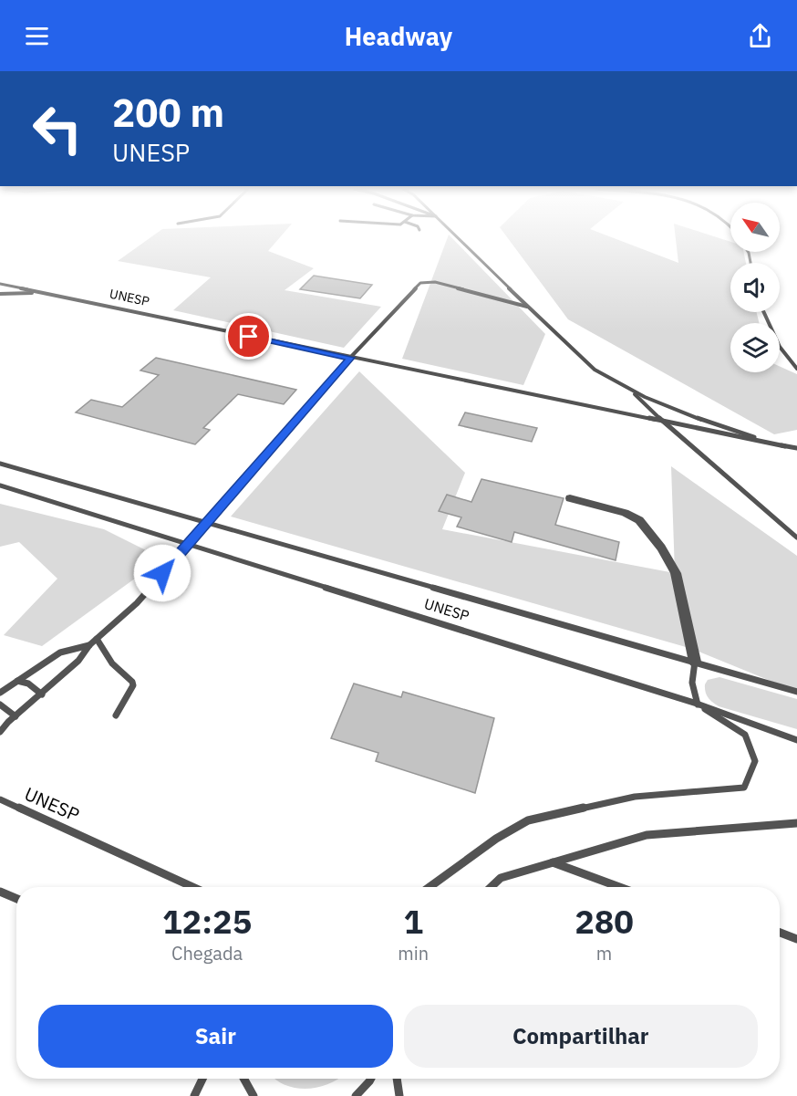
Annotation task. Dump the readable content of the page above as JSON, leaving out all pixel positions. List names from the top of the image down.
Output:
{
  "streets": {
    "lane": ["UNESP"]
  },
  "north": "top left",
  "page": {
    "header": "Headway",
    "turn": ["200 m", "UNESP"],
    "eta": [
      "12:25",
      "Chegada",
      "1",
      "min",
      "280",
      "m"
    ],
    "buttons": ["Sair", "Compartilhar"]
  }
}
